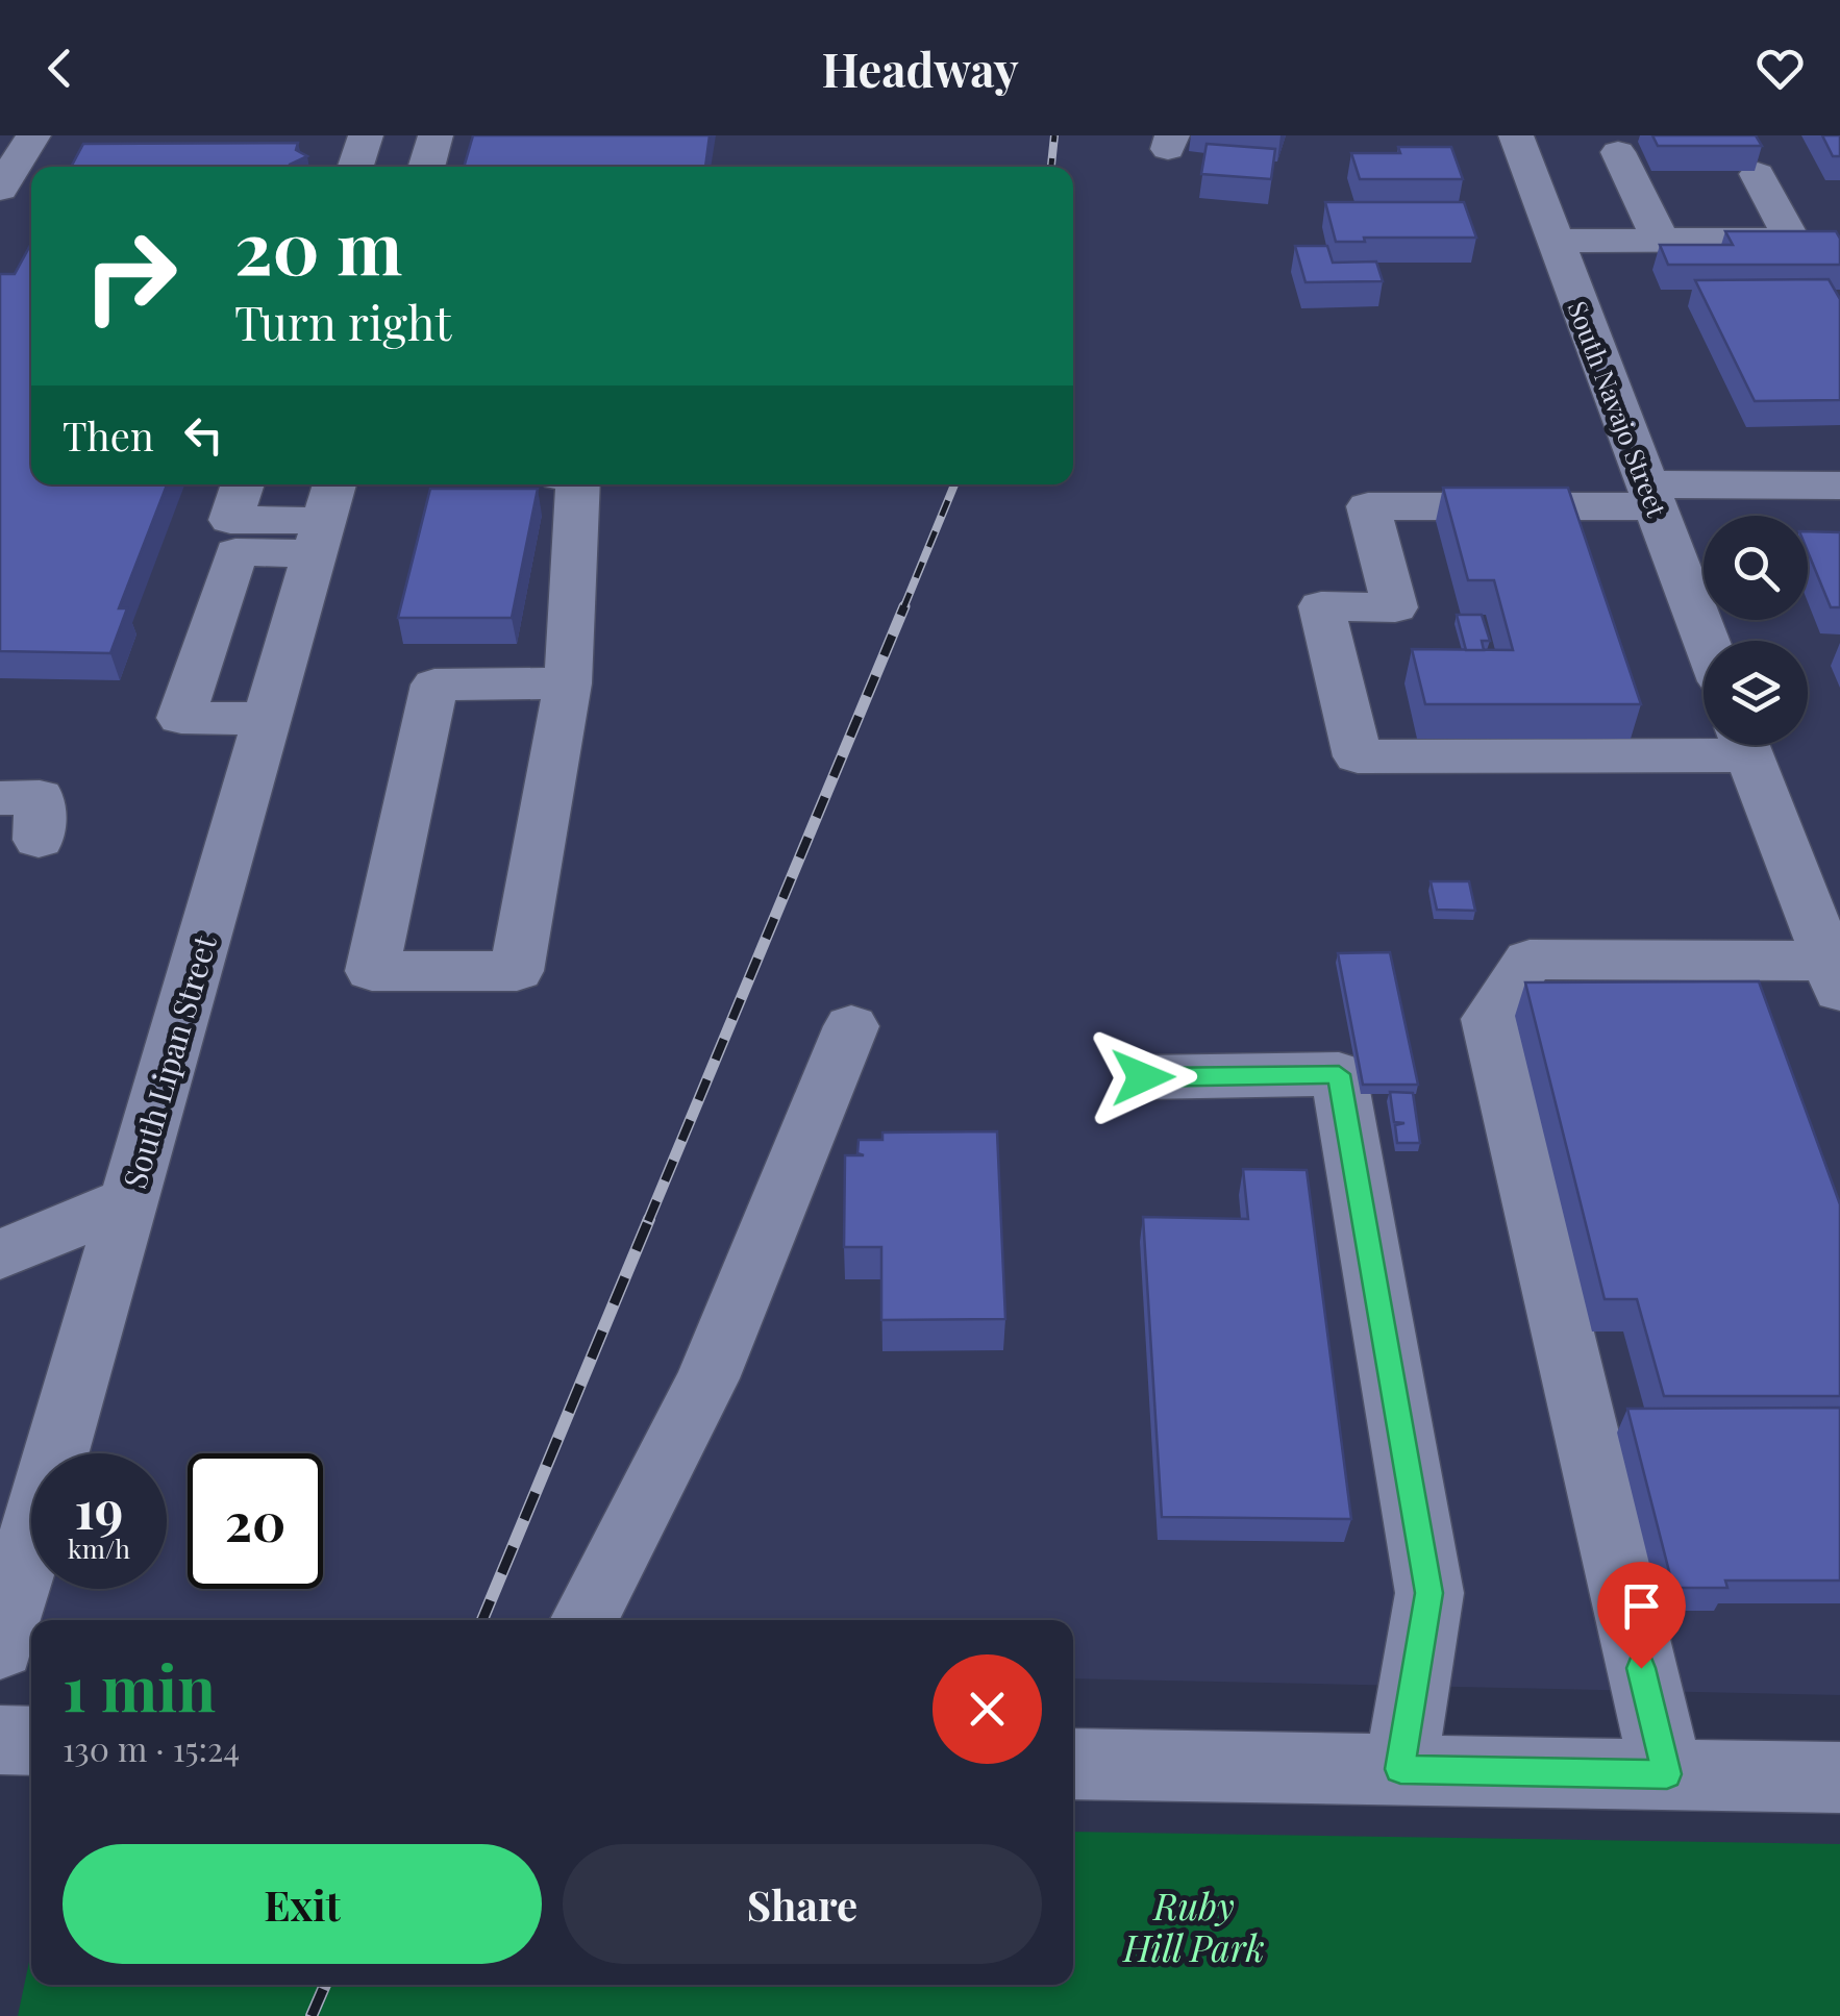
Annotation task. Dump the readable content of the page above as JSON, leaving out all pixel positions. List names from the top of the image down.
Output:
{
  "streets": {
    "street": ["South Navajo Street", "South Lipan Street"]
  },
  "parks": ["Ruby Hill Park"],
  "page": {
    "header": "Headway",
    "turn": ["20 m", "Turn right"],
    "then": "Then",
    "speed": "19 km/h",
    "limit": "20",
    "heading": ["1 min", "130 m · 15:24"],
    "buttons": ["Exit", "Share"]
  }
}
